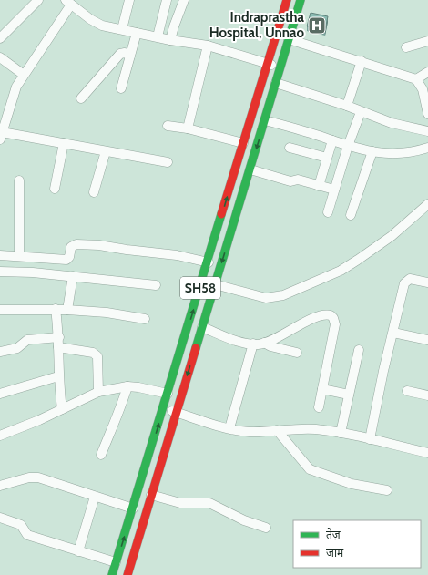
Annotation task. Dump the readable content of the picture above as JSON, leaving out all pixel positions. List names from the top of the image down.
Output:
{
  "streets": {
    "main road": ["SH58"]
  },
  "places": {
    "hospital": ["Indraprastha Hospital, Unnao"]
  },
  "legend": ["तेज़", "जाम"]
}
